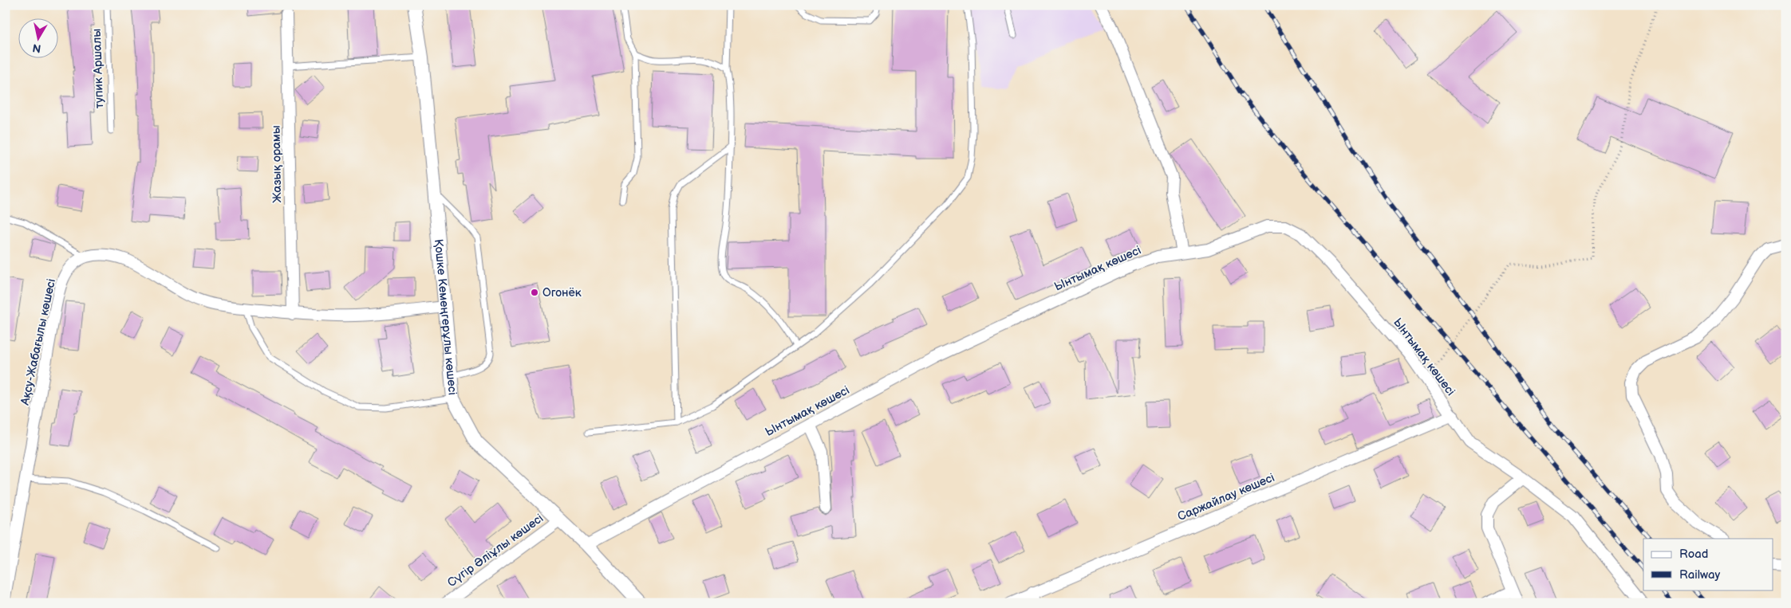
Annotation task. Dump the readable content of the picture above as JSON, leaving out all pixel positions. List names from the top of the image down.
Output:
{
  "streets": {
    "street": [
      "Жазық орамы",
      "Ынтымақ көшесі",
      "Қошке Кемеңгерұлы көшесі",
      "Ақсу-Жабағылы көшесі",
      "Саржайлау көшесі",
      "Сүгір Әліұлы көшесі"
    ],
    "lane": ["тупик Аршалы"]
  },
  "crossings": [
    ["Жазық орамы", "Ақсу-Жабағылы көшесі"],
    ["Ынтымақ көшесі", "Қошке Кемеңгерұлы көшесі"],
    ["Ынтымақ көшесі", "Саржайлау көшесі"],
    ["Қошке Кемеңгерұлы көшесі", "Ақсу-Жабағылы көшесі"],
    ["Қошке Кемеңгерұлы көшесі", "Сүгір Әліұлы көшесі"]
  ],
  "places": ["Огонёк"],
  "legend": ["Road", "Railway"],
  "north": "bottom"
}
